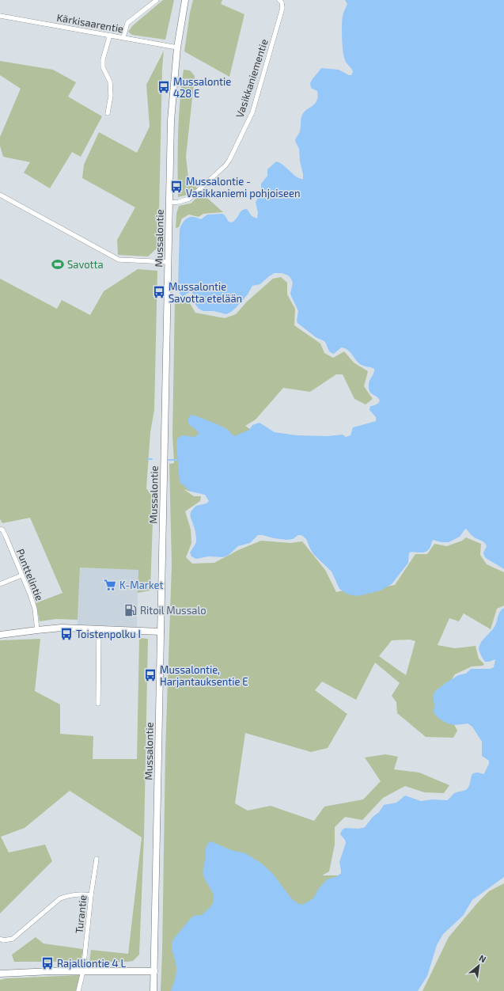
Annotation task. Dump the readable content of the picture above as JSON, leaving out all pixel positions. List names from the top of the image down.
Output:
{
  "streets": {
    "main road": ["Mussalontie"],
    "street": [
      "Kärkisaarentie",
      "Vasikkaniementie",
      "Punttelintie",
      "Turantie"
    ]
  },
  "crossings": [
    ["Kärkisaarentie", "Mussalontie"],
    ["Vasikkaniementie", "Mussalontie"]
  ],
  "places": {
    "bus stop": [
      "Mussalontie 428 E",
      "Mussalontie - Vasikkaniemi pohjoiseen",
      "Mussalontie Savotta etelään",
      "Toistenpolku I",
      "Mussalontie, Harjantauksentie E",
      "Rajalliontie 4 L"
    ],
    "sports": ["Savotta"],
    "supermarket": ["K-Market"],
    "fuel station": ["Ritoil Mussalo"]
  },
  "north": "top right"
}
